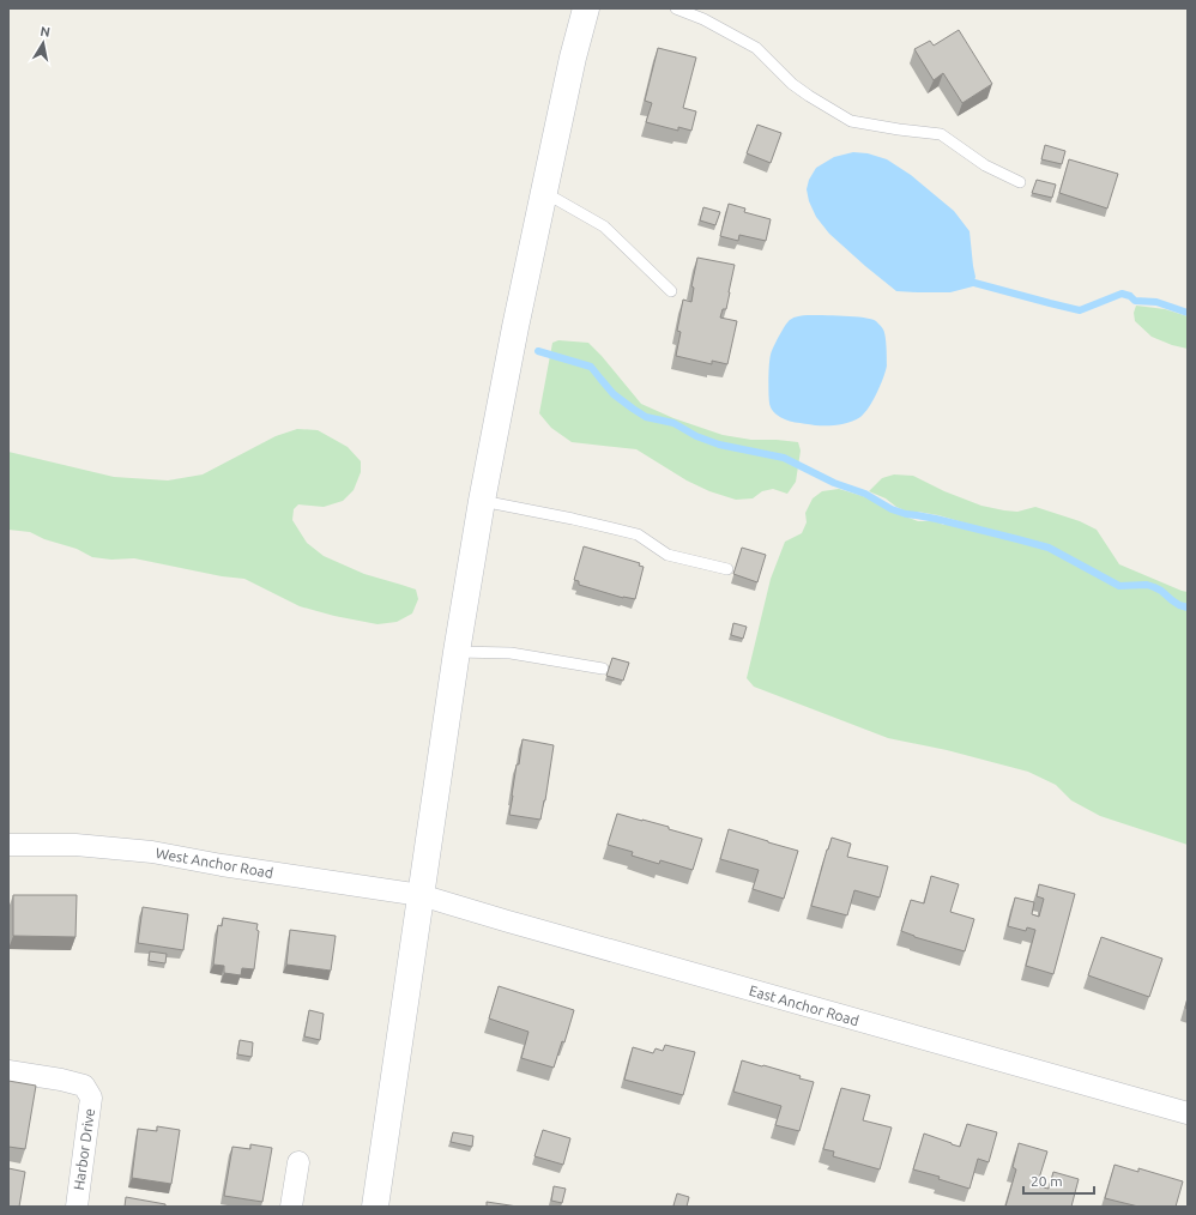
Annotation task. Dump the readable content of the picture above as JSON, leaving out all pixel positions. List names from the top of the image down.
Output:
{
  "streets": {
    "street": ["West Anchor Road", "East Anchor Road", "Harbor Drive"]
  },
  "crossings": [
    ["West Anchor Road", "East Anchor Road"]
  ],
  "scale_bar": "20 m",
  "north": "top"
}
